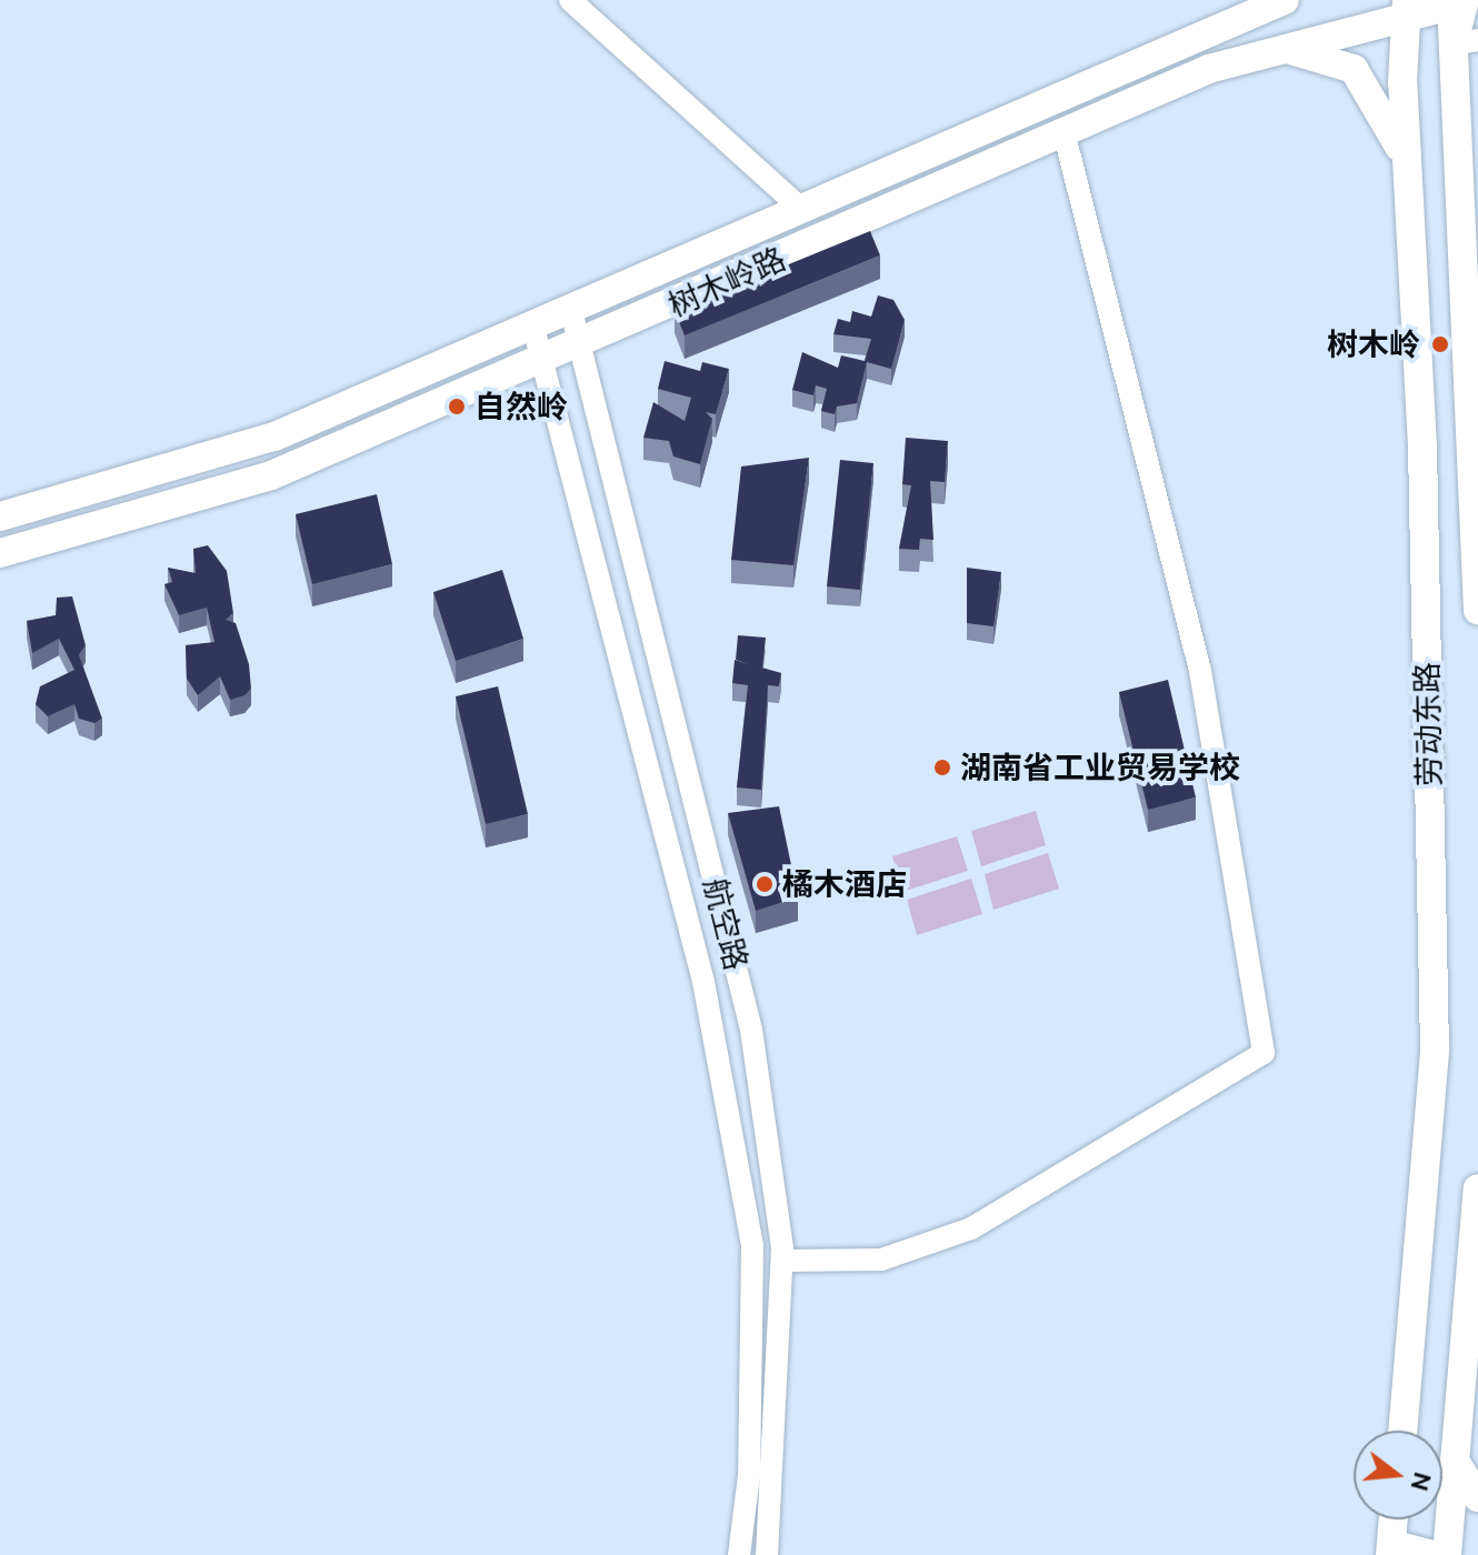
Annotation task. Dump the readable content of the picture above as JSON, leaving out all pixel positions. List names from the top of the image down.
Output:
{
  "streets": {
    "main road": ["树木岭路", "劳动东路"],
    "street": ["航空路"]
  },
  "crossings": [
    ["树木岭路", "劳动东路"],
    ["树木岭路", "航空路"]
  ],
  "places": [
    "树木岭",
    "自然岭",
    "湖南省工业贸易学校",
    "橘木酒店"
  ],
  "north": "right"
}
